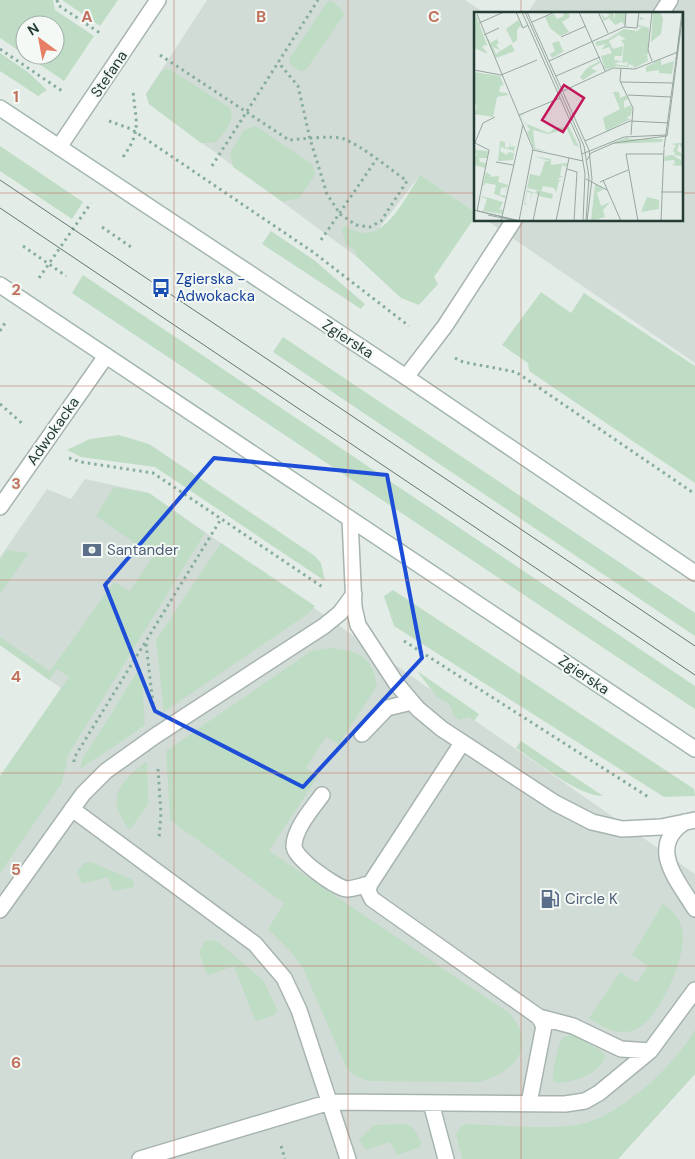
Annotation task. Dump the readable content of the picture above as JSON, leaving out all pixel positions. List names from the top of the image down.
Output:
{
  "streets": {
    "main road": ["Stefana", "Zgierska", "Adwokacka"]
  },
  "crossings": [
    ["Stefana", "Zgierska"],
    ["Zgierska", "Adwokacka"]
  ],
  "places": {
    "bus stop": ["Zgierska - Adwokacka"],
    "bank": ["Santander"],
    "fuel station": ["Circle K"]
  },
  "north": "top left",
  "grid": {
    "columns": ["A", "B", "C"],
    "rows": [
      "1",
      "2",
      "3",
      "4",
      "5",
      "6"
    ]
  }
}
